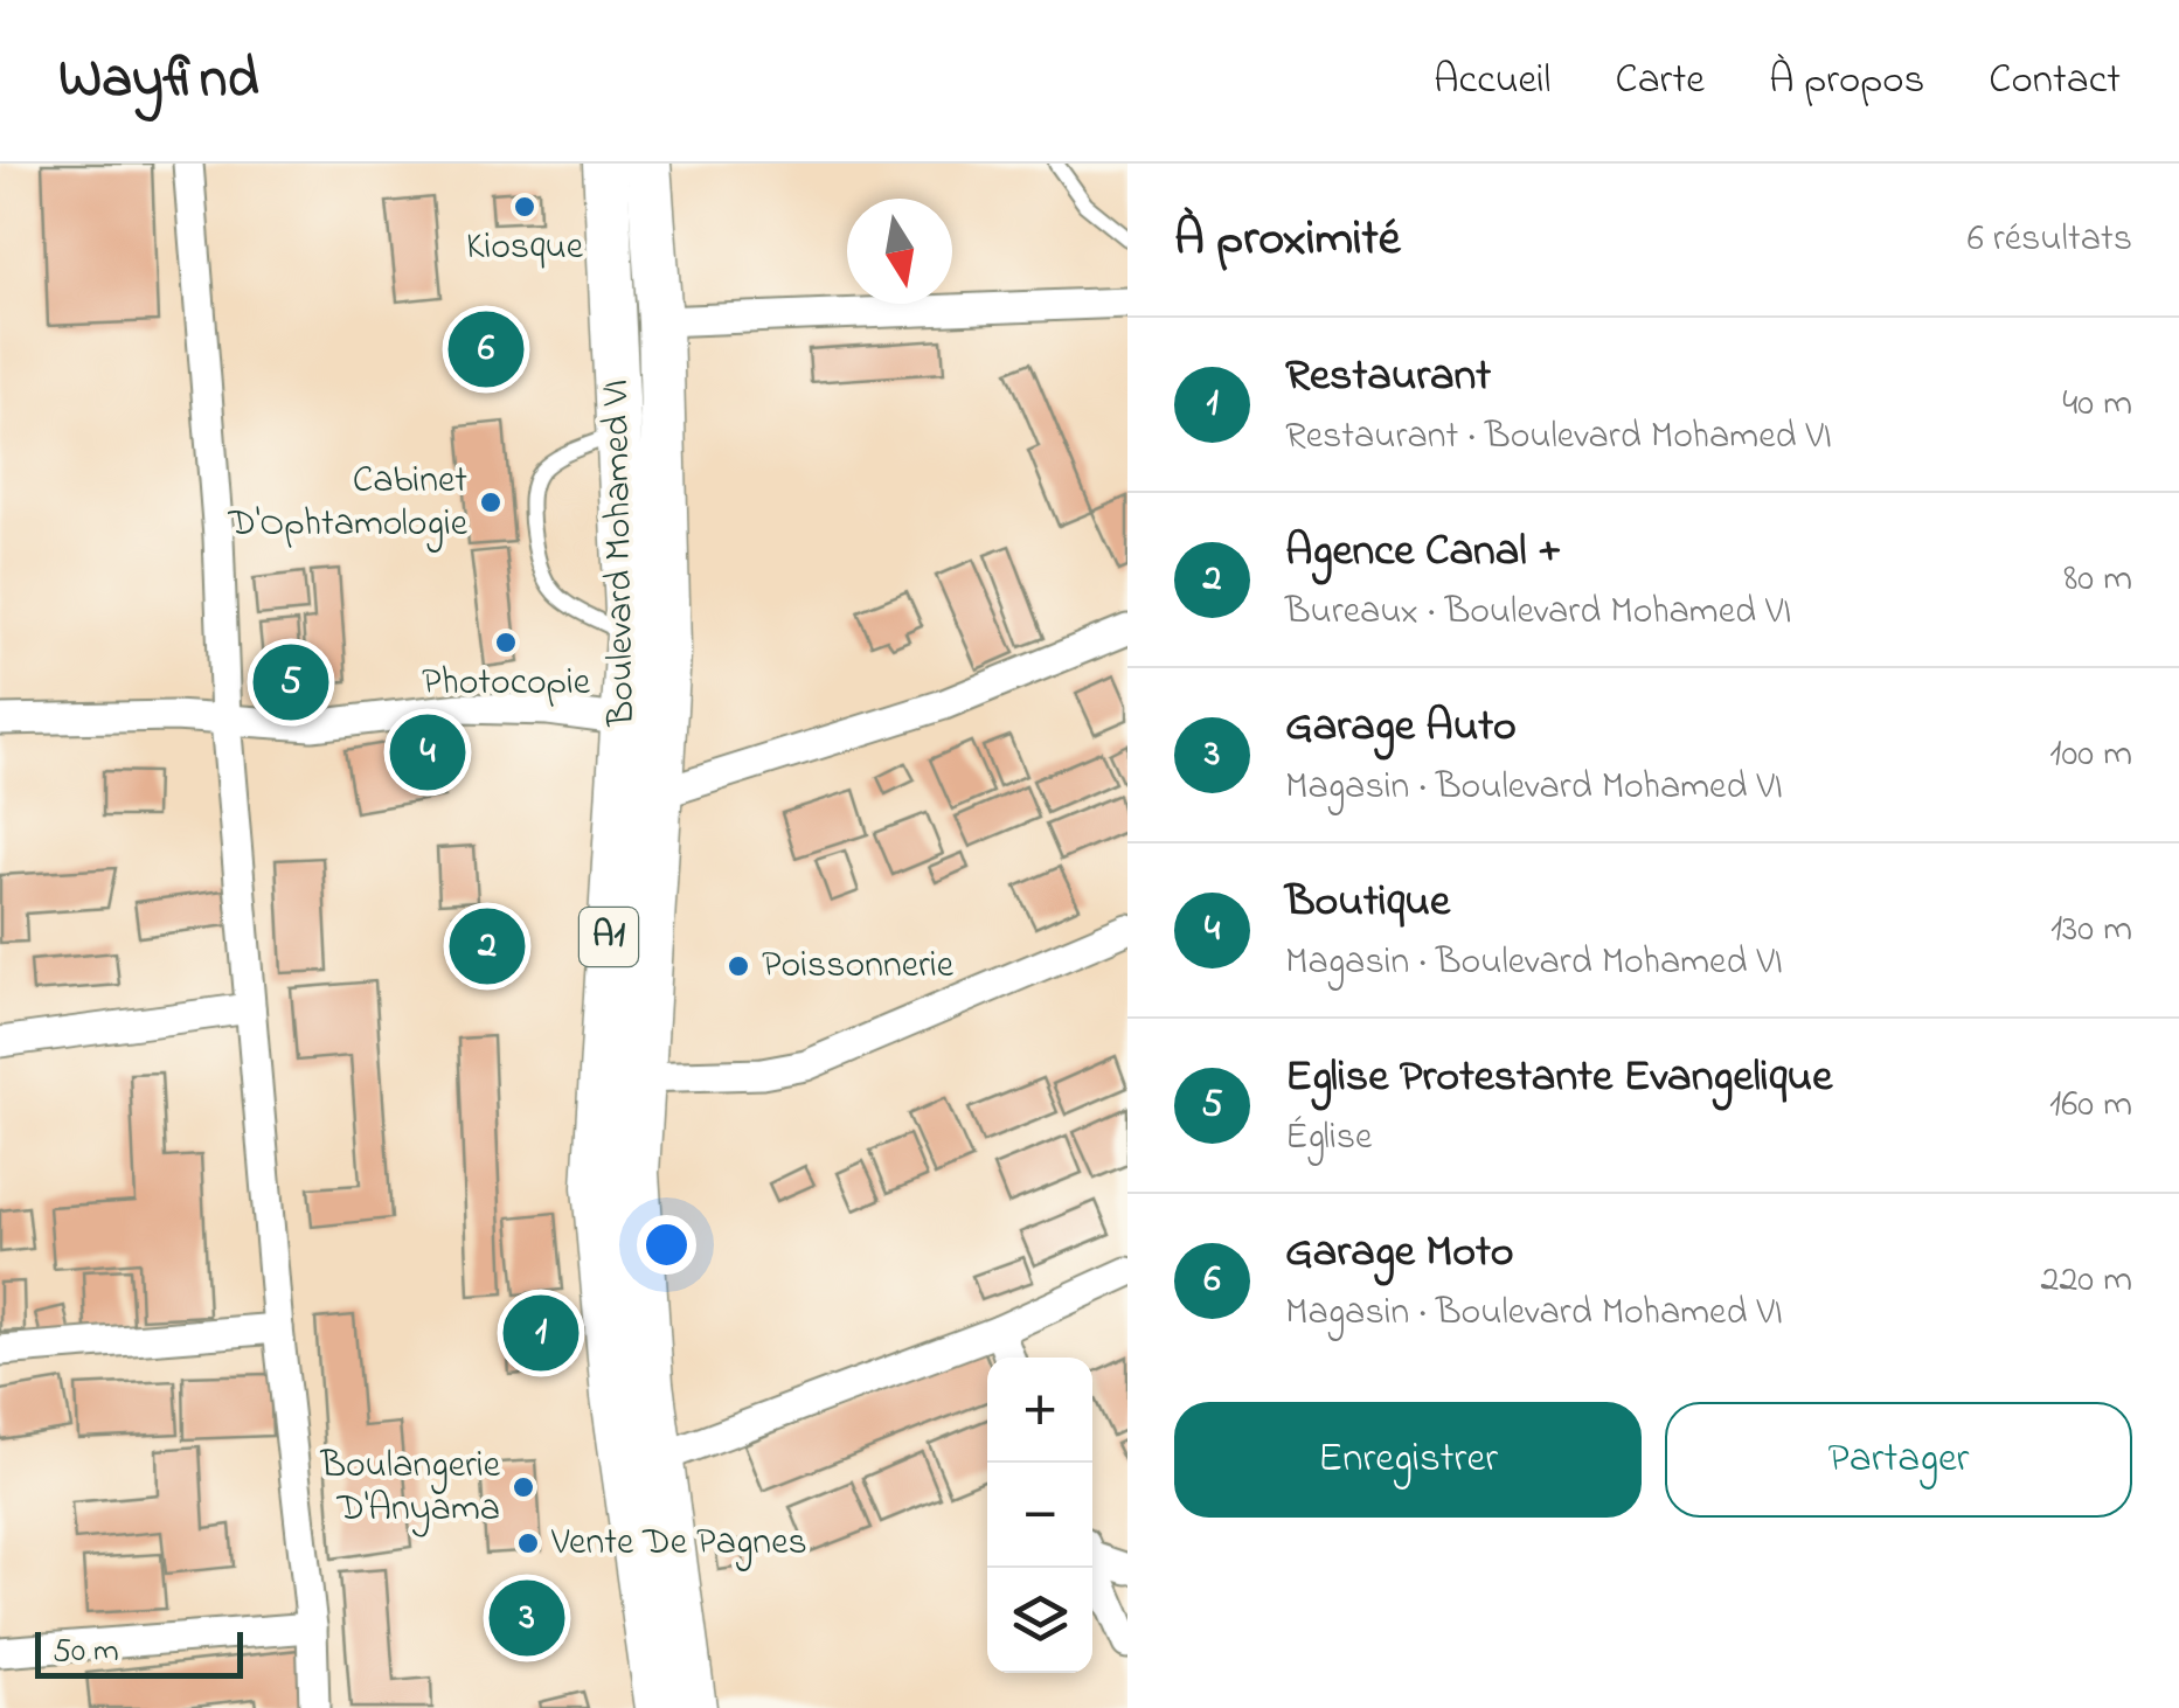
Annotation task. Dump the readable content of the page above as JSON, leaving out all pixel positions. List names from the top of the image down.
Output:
{
  "streets": {
    "main road": ["Boulevard Mohamed VI", "A1"]
  },
  "places": [
    "Kiosque",
    "Cabinet D'Ophtamologie",
    "Photocopie",
    "Poissonnerie",
    "Boulangerie D'Anyama",
    "Vente De Pagnes"
  ],
  "scale_bar": "50 m",
  "north": "bottom",
  "page": {
    "header": "Wayfind",
    "nav": [
      "Accueil",
      "Carte",
      "À propos",
      "Contact"
    ],
    "heading": ["À proximité", "6 résultats"],
    "pins": [
      "6",
      "5",
      "4",
      "2",
      "1",
      "3"
    ],
    "list": [
      {
        "mark": "1",
        "name": "Restaurant",
        "note": "Restaurant · Boulevard Mohamed VI",
        "value": "40 m"
      },
      {
        "mark": "2",
        "name": "Agence Canal +",
        "note": "Bureaux · Boulevard Mohamed VI",
        "value": "80 m"
      },
      {
        "mark": "3",
        "name": "Garage Auto",
        "note": "Magasin · Boulevard Mohamed VI",
        "value": "100 m"
      },
      {
        "mark": "4",
        "name": "Boutique",
        "note": "Magasin · Boulevard Mohamed VI",
        "value": "130 m"
      },
      {
        "mark": "5",
        "name": "Eglise Protestante Evangelique",
        "note": "Église",
        "value": "160 m"
      },
      {
        "mark": "6",
        "name": "Garage Moto",
        "note": "Magasin · Boulevard Mohamed VI",
        "value": "220 m"
      }
    ],
    "map_buttons": ["+", "−"],
    "buttons": ["Enregistrer", "Partager"],
    "scale": "50 m"
  }
}
